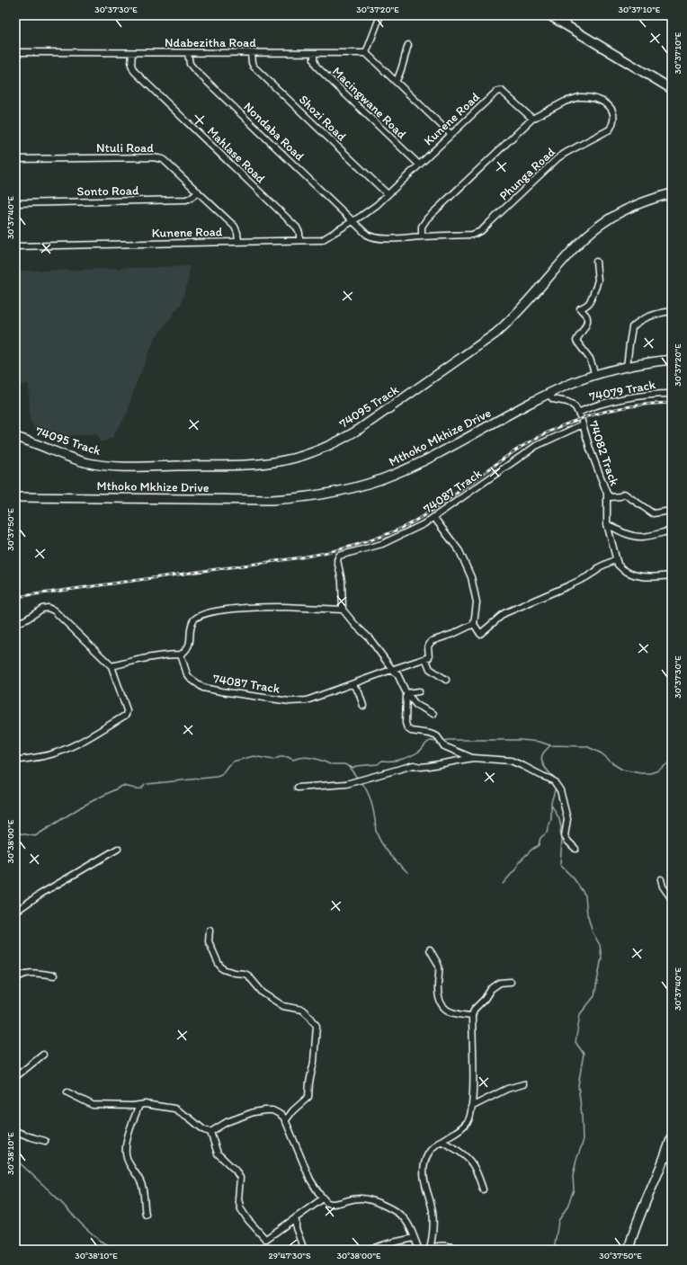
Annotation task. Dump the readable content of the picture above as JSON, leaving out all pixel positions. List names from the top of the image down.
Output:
{
  "streets": {
    "street": [
      "Ndabezitha Road",
      "Macingwane Road",
      "Shozi Road",
      "Kunene Road",
      "Nondaba Road",
      "Ntuli Road",
      "Mahlase Road",
      "Phunga Road",
      "Sonto Road",
      "74079 Track",
      "74095 Track",
      "Mthoko Mkhize Drive",
      "74082 Track",
      "74087 Track"
    ]
  },
  "crossings": [
    ["Ndabezitha Road", "Macingwane Road"],
    ["Ndabezitha Road", "Shozi Road"],
    ["Ndabezitha Road", "Nondaba Road"],
    ["Ndabezitha Road", "Mahlase Road"],
    ["Macingwane Road", "Kunene Road"],
    ["Shozi Road", "Kunene Road"],
    ["Kunene Road", "Nondaba Road"],
    ["Kunene Road", "Ntuli Road"],
    ["Kunene Road", "Mahlase Road"],
    ["Kunene Road", "Phunga Road"],
    ["Ntuli Road", "Sonto Road"],
    ["74079 Track", "74082 Track"],
    ["Mthoko Mkhize Drive", "74082 Track"],
    ["74082 Track", "74087 Track"]
  ],
  "coordinates": [
    "30°37'30\"E",
    "30°37'20\"E",
    "30°37'10\"E",
    "30°37'40\"E",
    "30°37'50\"E",
    "30°38'00\"E",
    "30°38'10\"E",
    "29°47'30\"S"
  ]
}
